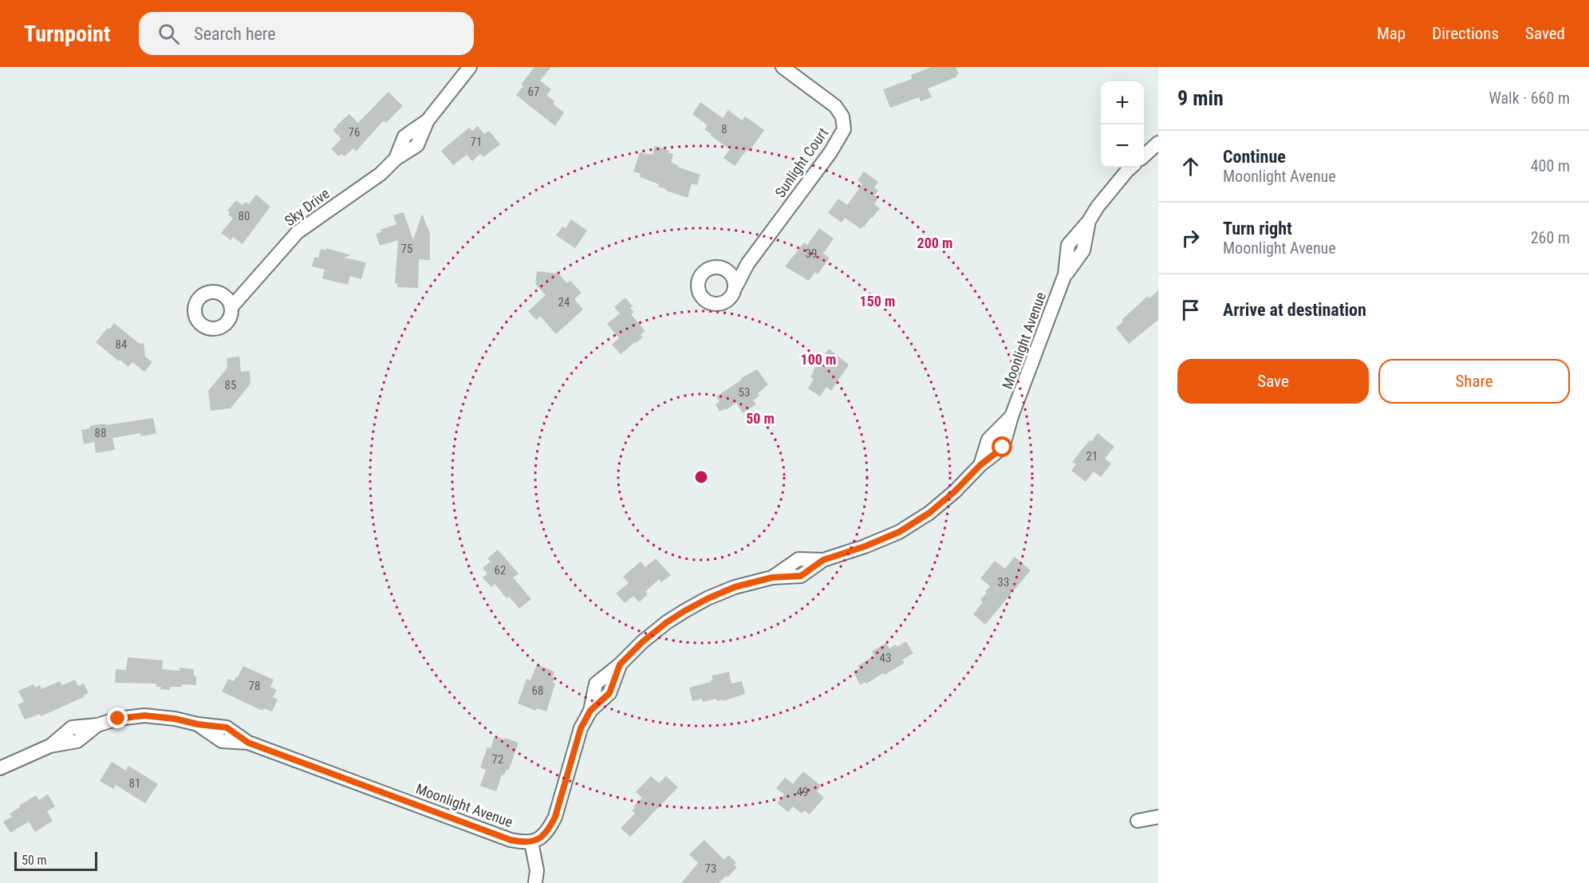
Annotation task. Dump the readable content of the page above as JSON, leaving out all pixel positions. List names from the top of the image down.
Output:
{
  "streets": {
    "street": ["Sunlight Court", "Sky Drive", "Moonlight Avenue"]
  },
  "house_numbers": [
    "67",
    "8",
    "76",
    "71",
    "80",
    "75",
    "39",
    "24",
    "84",
    "85",
    "53",
    "88",
    "21",
    "62",
    "33",
    "43",
    "78",
    "68",
    "72",
    "81",
    "49",
    "73"
  ],
  "scale_bar": "50 m",
  "page": {
    "header": "Turnpoint",
    "search": "Search here",
    "nav": ["Map", "Directions", "Saved"],
    "heading": ["9 min", "Walk · 660 m"],
    "map_buttons": ["+", "−"],
    "list": [
      ["Continue", "Moonlight Avenue", "400 m"],
      ["Turn right", "Moonlight Avenue", "260 m"],
      "Arrive at destination"
    ],
    "buttons": ["Save", "Share"],
    "scale": "50 m"
  },
  "rings": [
    "200 m",
    "150 m",
    "100 m",
    "50 m"
  ]
}
